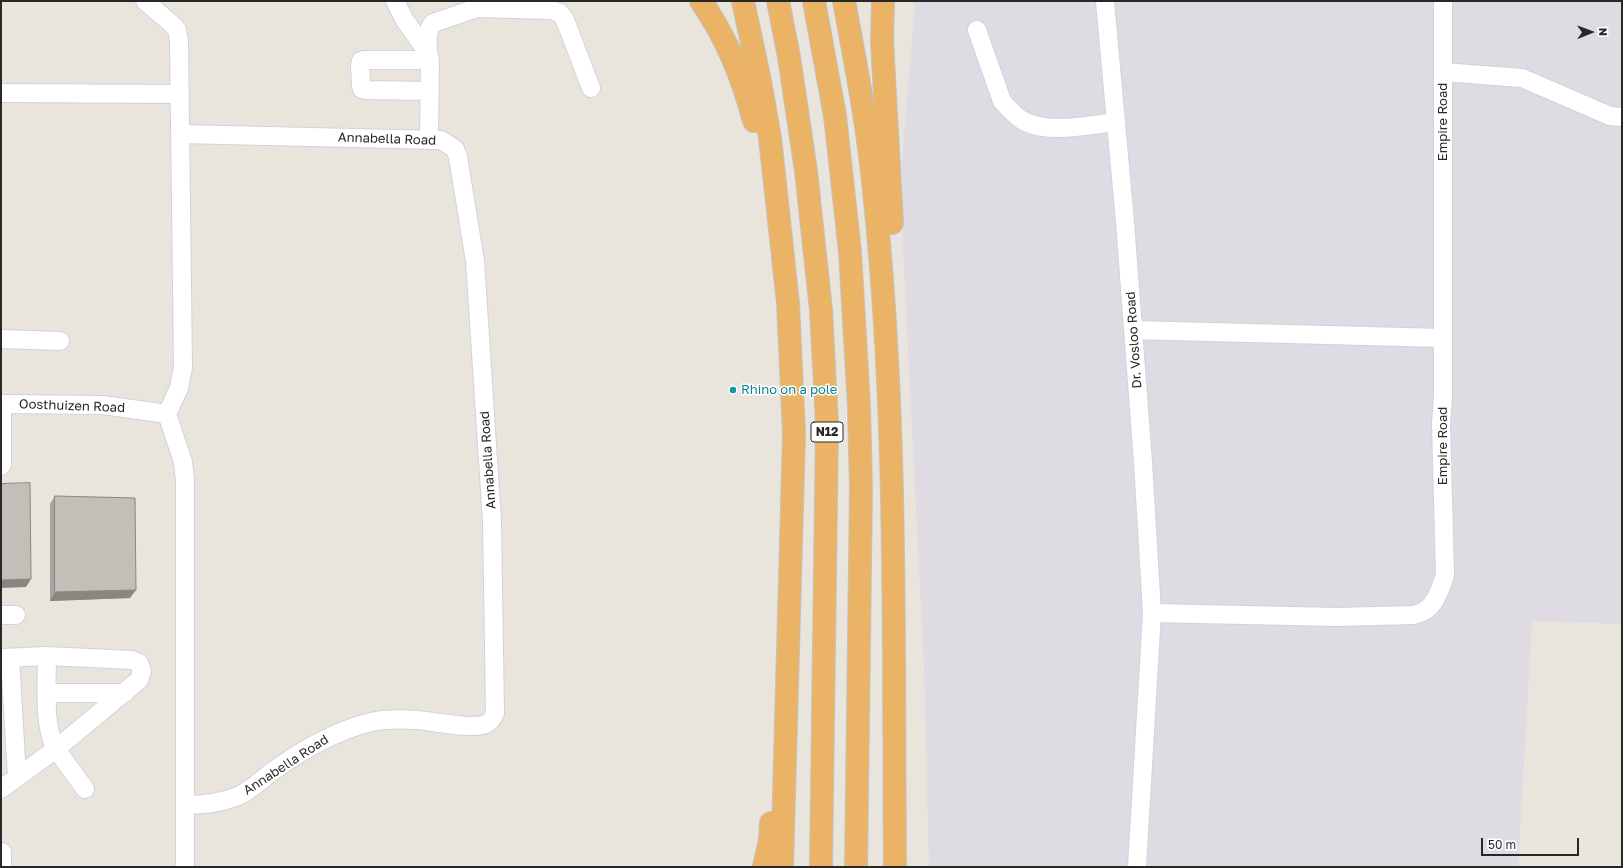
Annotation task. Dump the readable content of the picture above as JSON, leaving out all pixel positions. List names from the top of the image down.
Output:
{
  "streets": {
    "highway": ["N12"],
    "street": [
      "Empire Road",
      "Annabella Road",
      "Dr. Vosloo Road",
      "Oosthuizen Road"
    ]
  },
  "crossings": [
    ["Empire Road", "Dr. Vosloo Road"]
  ],
  "places": ["Rhino on a pole"],
  "scale_bar": "50 m",
  "north": "right"
}
